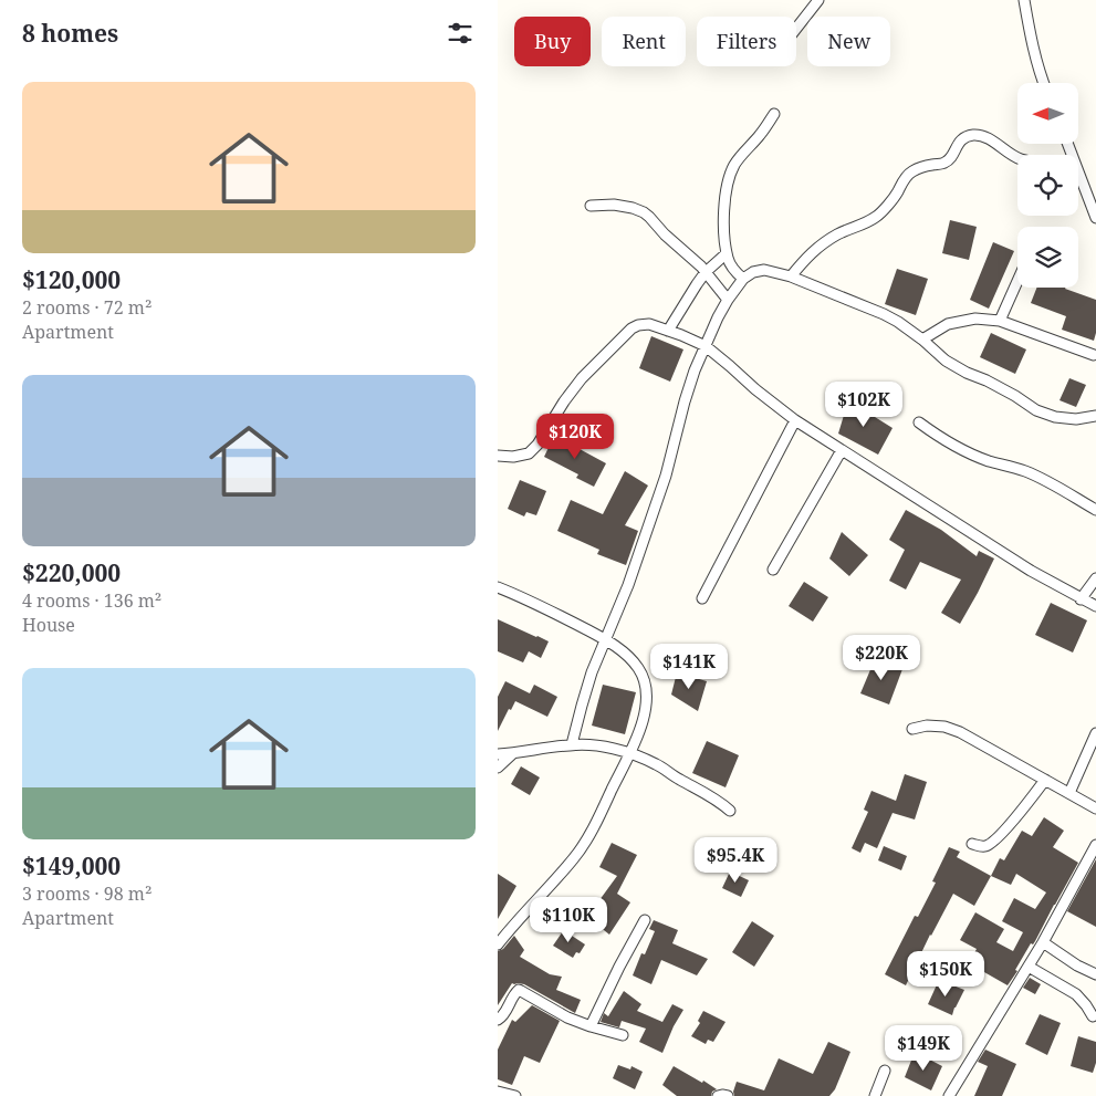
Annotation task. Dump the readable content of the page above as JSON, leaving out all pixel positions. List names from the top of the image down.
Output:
{
  "north": "left",
  "page": {
    "heading": "8 homes",
    "chip": [
      "Buy",
      "Rent",
      "Filters",
      "New"
    ],
    "list": [
      {
        "name": "$120,000",
        "note": "2 rooms · 72 m² · Apartment"
      },
      {
        "name": "$220,000",
        "note": "4 rooms · 136 m² · House"
      },
      {
        "name": "$149,000",
        "note": "3 rooms · 98 m² · Apartment"
      }
    ],
    "price": [
      "$102K",
      "$120K",
      "$220K",
      "$141K",
      "$95.4K",
      "$110K",
      "$150K",
      "$149K"
    ]
  }
}
